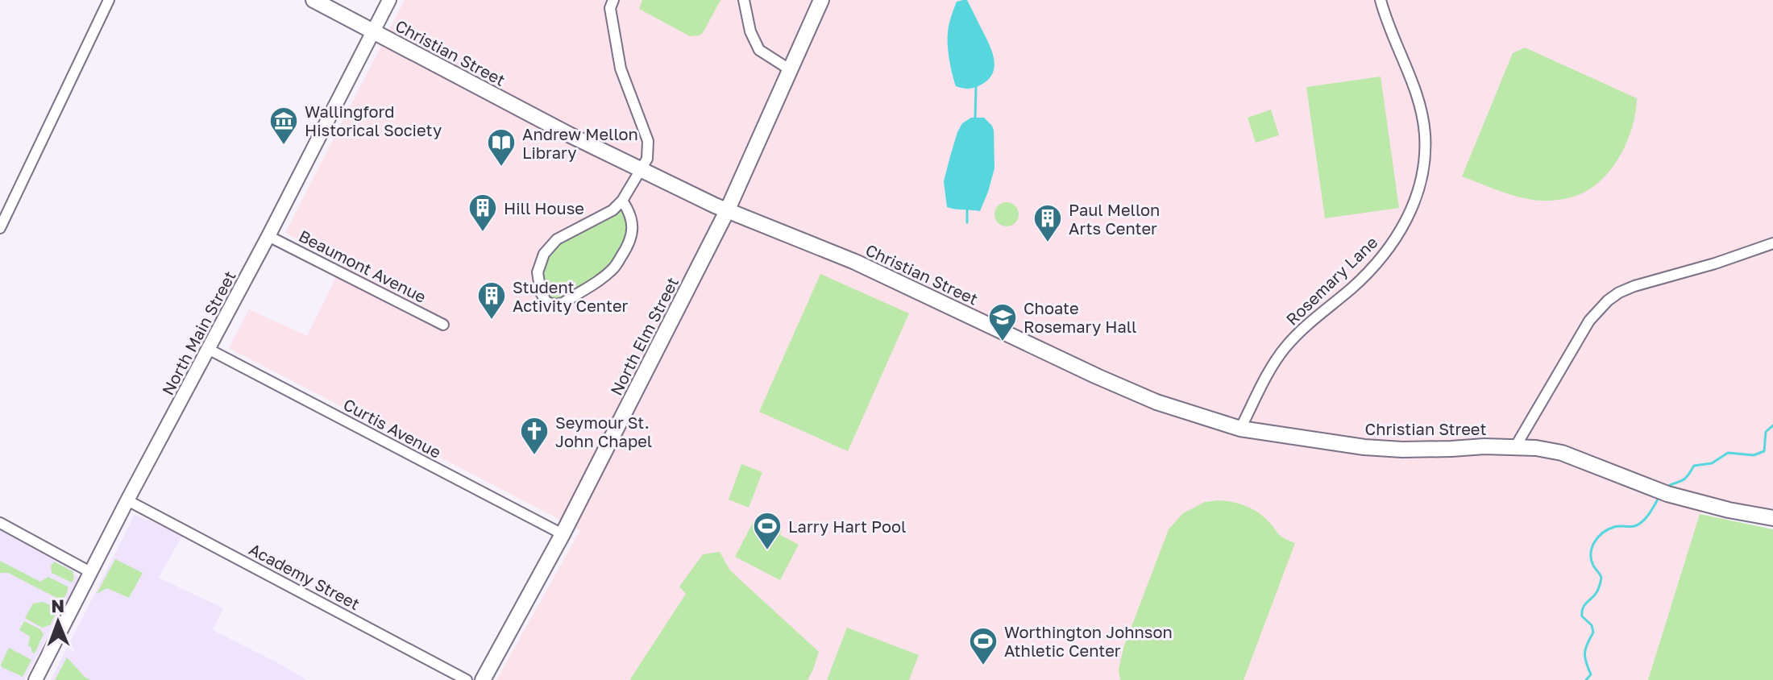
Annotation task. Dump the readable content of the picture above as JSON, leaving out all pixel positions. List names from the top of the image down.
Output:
{
  "streets": {
    "main road": ["Christian Street", "North Elm Street"],
    "street": [
      "Beaumont Avenue",
      "Rosemary Lane",
      "North Main Street",
      "Curtis Avenue",
      "Academy Street"
    ]
  },
  "crossings": [
    ["Christian Street", "Rosemary Lane"],
    ["Christian Street", "North Main Street"],
    ["Christian Street", "North Elm Street"],
    ["Beaumont Avenue", "North Main Street"],
    ["North Main Street", "Curtis Avenue"],
    ["North Main Street", "Academy Street"],
    ["North Elm Street", "Curtis Avenue"]
  ],
  "places": {
    "museum": ["Wallingford Historical Society"],
    "library": ["Andrew Mellon Library"],
    "building": ["Hill House", "Paul Mellon Arts Center", "Student Activity Center"],
    "school or university": ["Choate Rosemary Hall"],
    "church": ["Seymour St. John Chapel"],
    "sports": ["Larry Hart Pool", "Worthington Johnson Athletic Center"]
  },
  "north": "top"
}
